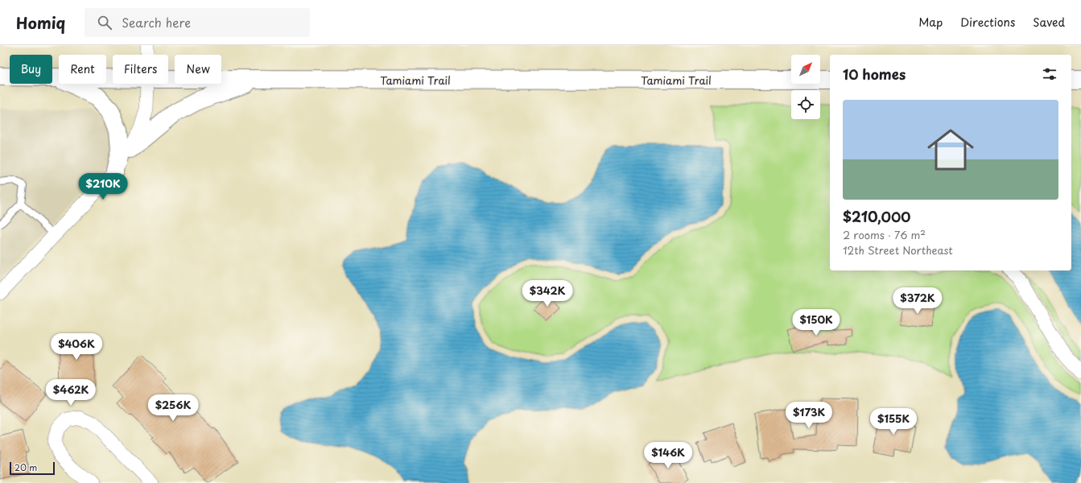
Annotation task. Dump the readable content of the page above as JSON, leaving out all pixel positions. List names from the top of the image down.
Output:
{
  "streets": {
    "main road": ["Tamiami Trail"]
  },
  "scale_bar": "20 m",
  "north": "top right",
  "page": {
    "header": "Homiq",
    "search": "Search here",
    "nav": ["Map", "Directions", "Saved"],
    "chip": [
      "Buy",
      "Rent",
      "Filters",
      "New"
    ],
    "heading": "10 homes",
    "list": [
      {
        "name": "$210,000",
        "note": "2 rooms · 76 m² · 12th Street Northeast"
      }
    ],
    "price": [
      "$210K",
      "$342K",
      "$372K",
      "$150K",
      "$406K",
      "$462K",
      "$256K",
      "$173K",
      "$155K",
      "$146K"
    ],
    "scale": "20 m"
  }
}
